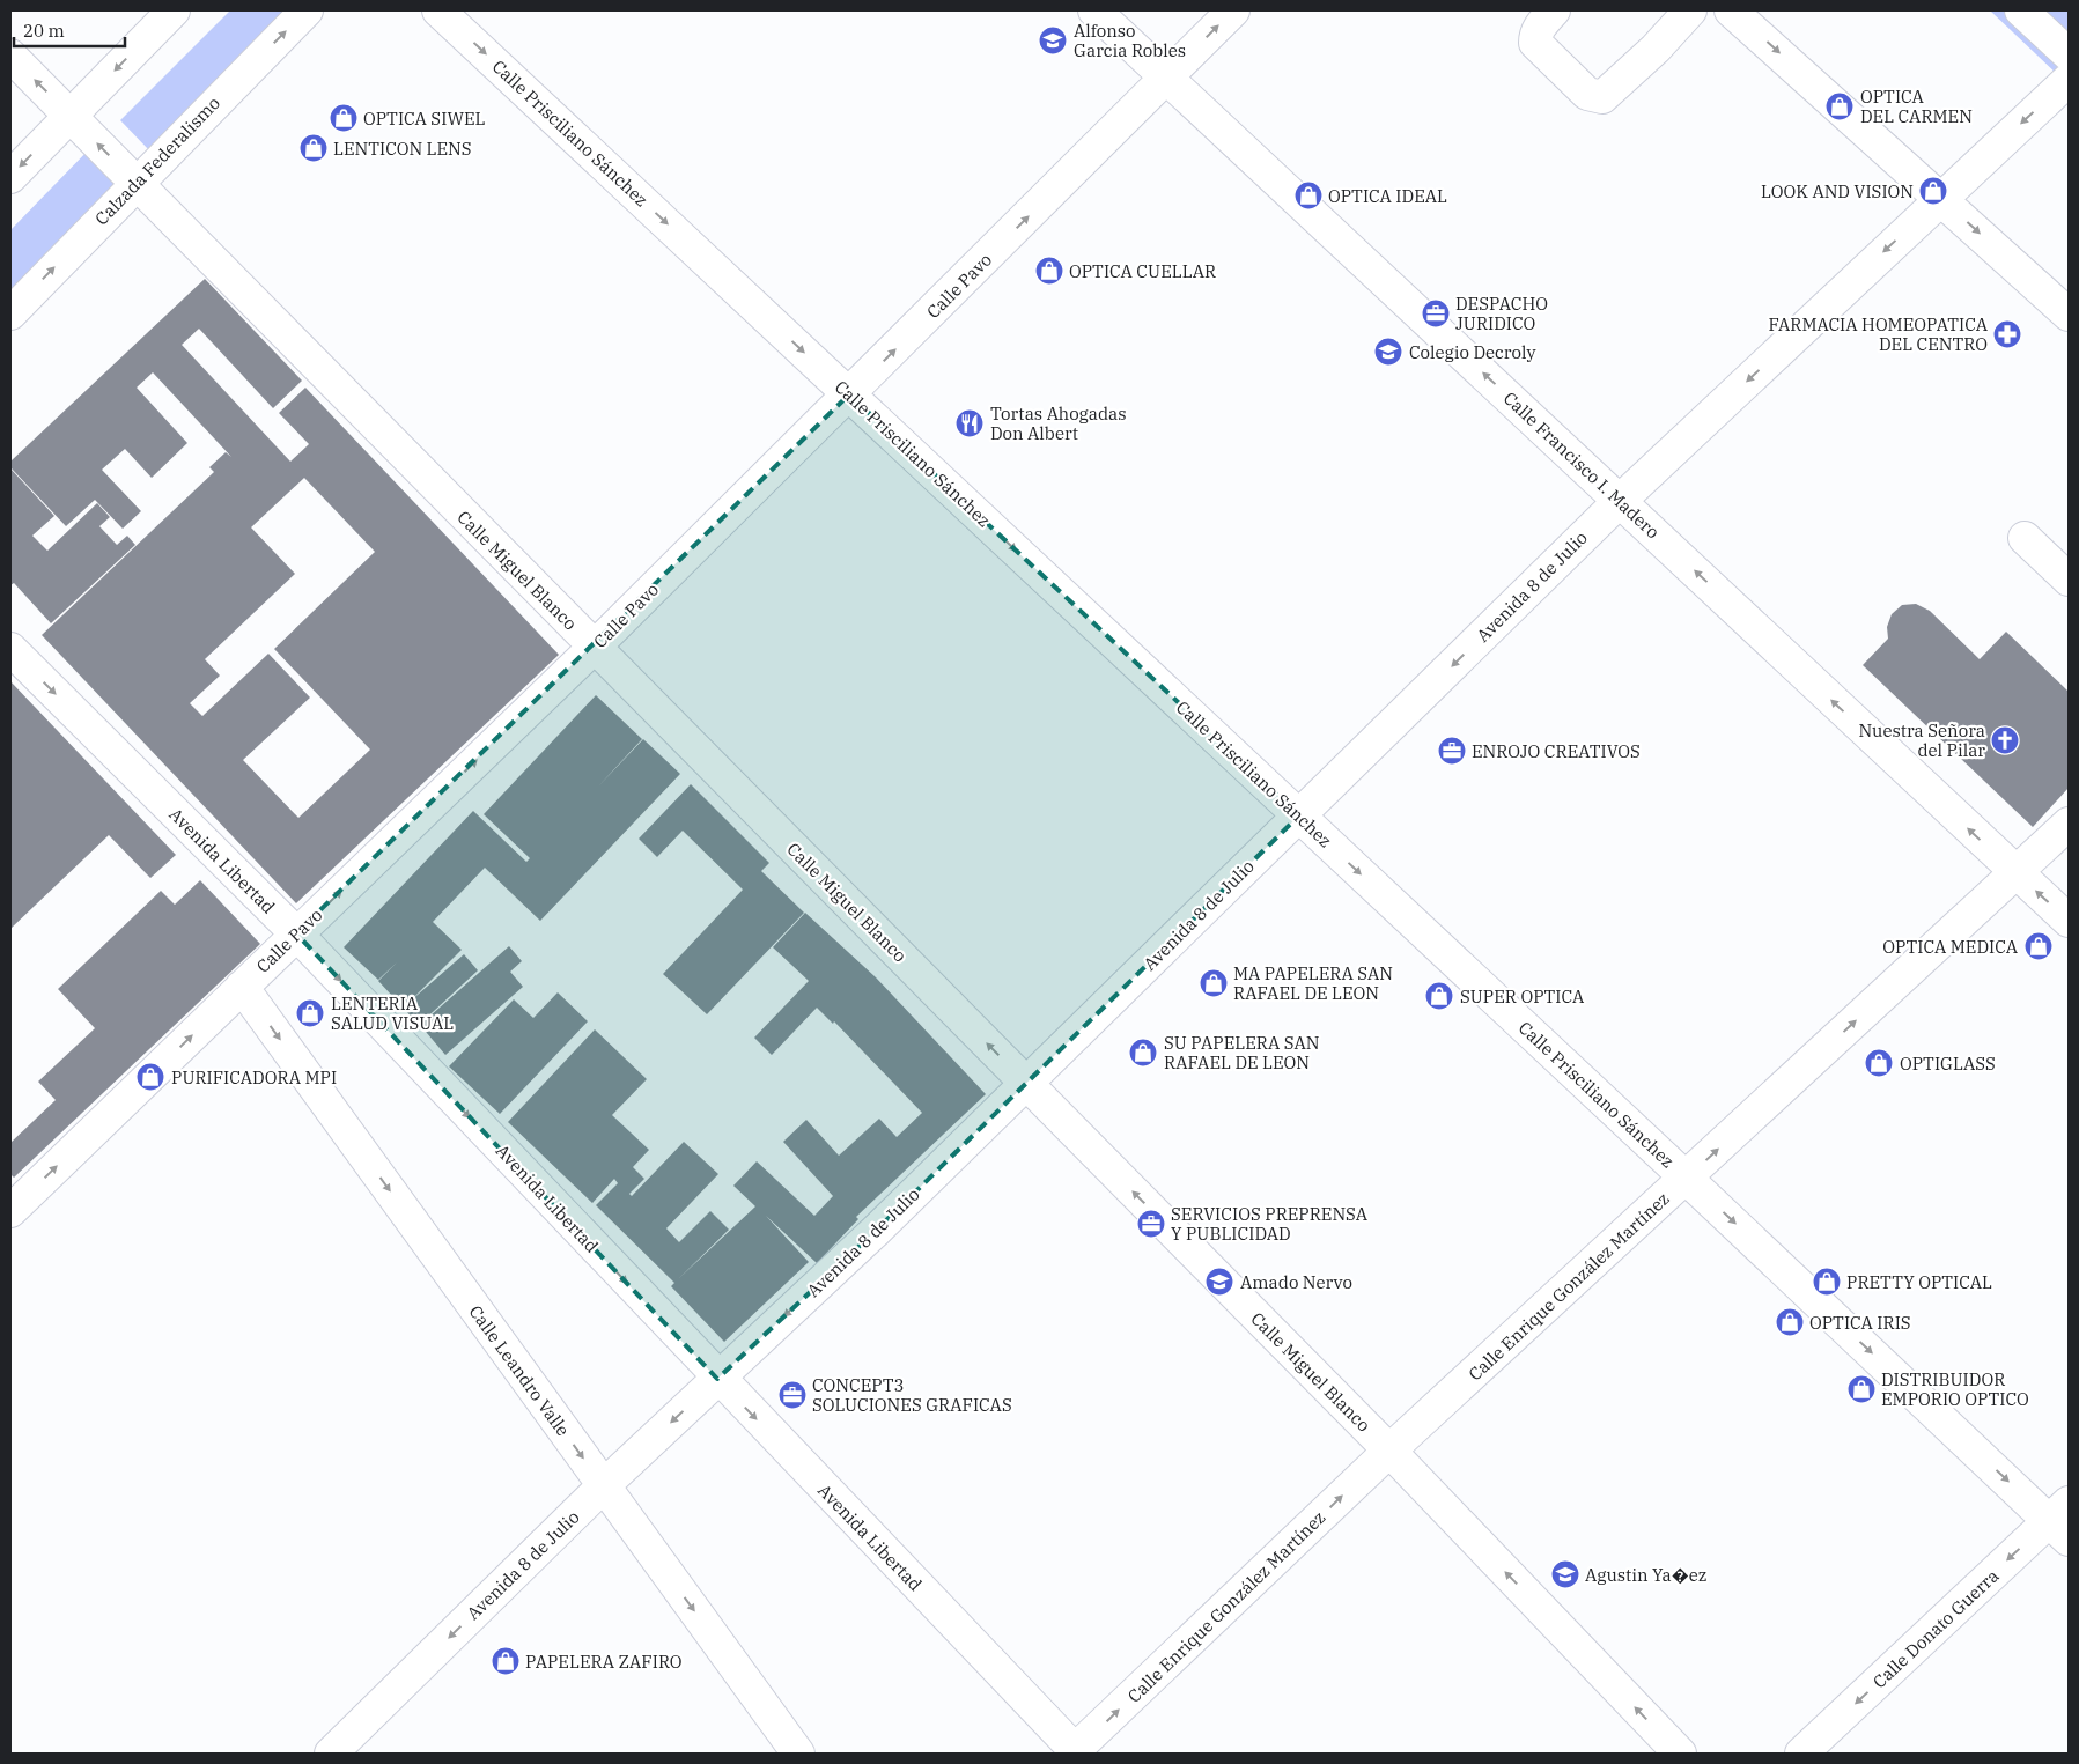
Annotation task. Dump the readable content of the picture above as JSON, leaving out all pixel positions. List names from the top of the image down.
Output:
{
  "streets": {
    "street": [
      "Calle Prisciliano Sánchez",
      "Calzada Federalismo",
      "Calle Pavo",
      "Calle Francisco I. Madero",
      "Calle Miguel Blanco",
      "Avenida 8 de Julio",
      "Avenida Libertad",
      "Calle Enrique González Martínez",
      "Calle Leandro Valle",
      "Calle Donato Guerra"
    ]
  },
  "crossings": [
    ["Calle Prisciliano Sánchez", "Calle Pavo"],
    ["Calle Prisciliano Sánchez", "Avenida 8 de Julio"],
    ["Calle Prisciliano Sánchez", "Calle Enrique González Martínez"],
    ["Calle Prisciliano Sánchez", "Calle Donato Guerra"],
    ["Calzada Federalismo", "Calle Miguel Blanco"],
    ["Calle Pavo", "Calle Francisco I. Madero"],
    ["Calle Pavo", "Calle Miguel Blanco"],
    ["Calle Pavo", "Avenida Libertad"],
    ["Calle Pavo", "Calle Leandro Valle"],
    ["Calle Francisco I. Madero", "Avenida 8 de Julio"],
    ["Calle Francisco I. Madero", "Calle Enrique González Martínez"],
    ["Calle Miguel Blanco", "Avenida 8 de Julio"],
    ["Calle Miguel Blanco", "Calle Enrique González Martínez"],
    ["Avenida 8 de Julio", "Avenida Libertad"],
    ["Avenida 8 de Julio", "Calle Leandro Valle"],
    ["Avenida Libertad", "Calle Enrique González Martínez"]
  ],
  "one_way": [
    "Calle Prisciliano Sánchez",
    "Calle Pavo",
    "Calle Francisco I. Madero",
    "Calle Miguel Blanco",
    "Avenida 8 de Julio",
    "Avenida Libertad",
    "Calle Enrique González Martínez",
    "Calle Leandro Valle",
    "Calle Donato Guerra"
  ],
  "places": {
    "school or university": [
      "Alfonso Garcia Robles",
      "Colegio Decroly",
      "Amado Nervo",
      "Agustin Ya�ez"
    ],
    "shop": [
      "OPTICA DEL CARMEN",
      "OPTICA SIWEL",
      "LENTICON LENS",
      "LOOK AND VISION",
      "OPTICA IDEAL",
      "OPTICA CUELLAR",
      "OPTICA MEDICA",
      "MA PAPELERA SAN RAFAEL DE LEON",
      "SUPER OPTICA",
      "LENTERIA SALUD VISUAL",
      "SU PAPELERA SAN RAFAEL DE LEON",
      "OPTIGLASS",
      "PURIFICADORA MPI",
      "PRETTY OPTICAL",
      "OPTICA IRIS",
      "DISTRIBUIDOR EMPORIO OPTICO",
      "PAPELERA ZAFIRO"
    ],
    "office": [
      "DESPACHO JURIDICO",
      "ENROJO CREATIVOS",
      "SERVICIOS PREPRENSA Y PUBLICIDAD",
      "CONCEPT3 SOLUCIONES GRAFICAS"
    ],
    "pharmacy": ["FARMACIA HOMEOPATICA DEL CENTRO"],
    "restaurant": ["Tortas Ahogadas Don Albert"],
    "church": ["Nuestra Señora del Pilar"]
  },
  "scale_bar": "20 m"
}
